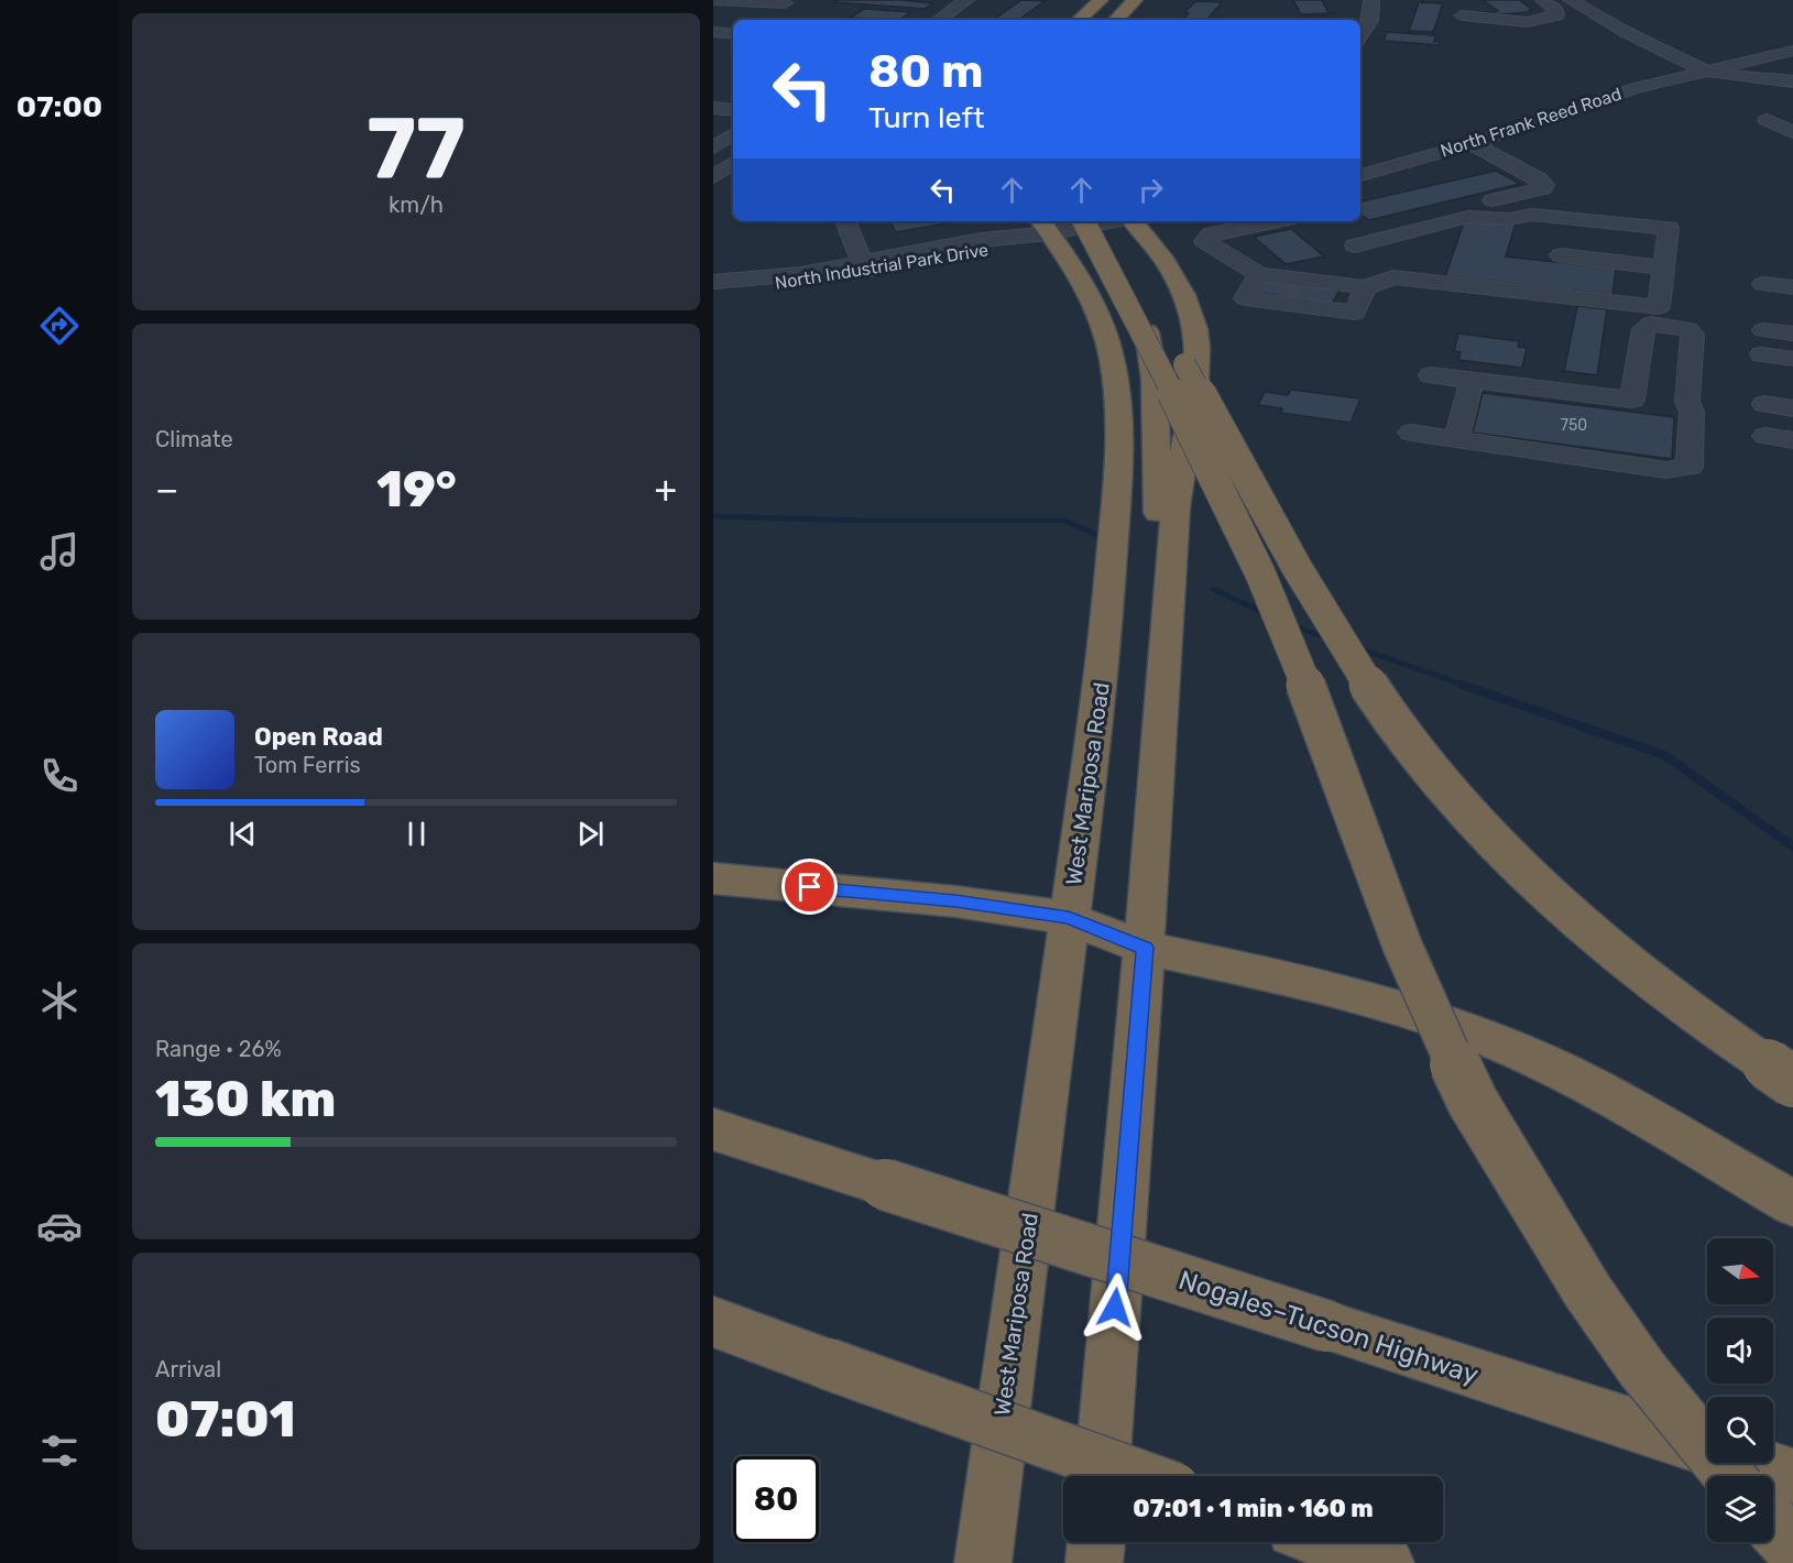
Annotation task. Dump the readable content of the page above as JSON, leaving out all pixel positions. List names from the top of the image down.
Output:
{
  "streets": {
    "highway": ["West Mariposa Road", "Nogales–Tucson Highway"],
    "street": ["North Frank Reed Road", "North Industrial Park Drive"]
  },
  "crossings": [
    ["North Industrial Park Drive", "West Mariposa Road"]
  ],
  "house_numbers": ["750"],
  "north": "right",
  "page": {
    "tabs": "07:00",
    "tile": [
      ["77", "km/h"],
      "Climate",
      ["Range · 26%", "130 km"],
      ["Arrival", "07:01"]
    ],
    "turn": ["80 m", "Turn left"],
    "heat": ["−", "19°", "+"],
    "song": ["Open Road", "Tom Ferris"],
    "limit": "80",
    "trip": "07:01 · 1 min · 160 m"
  }
}
